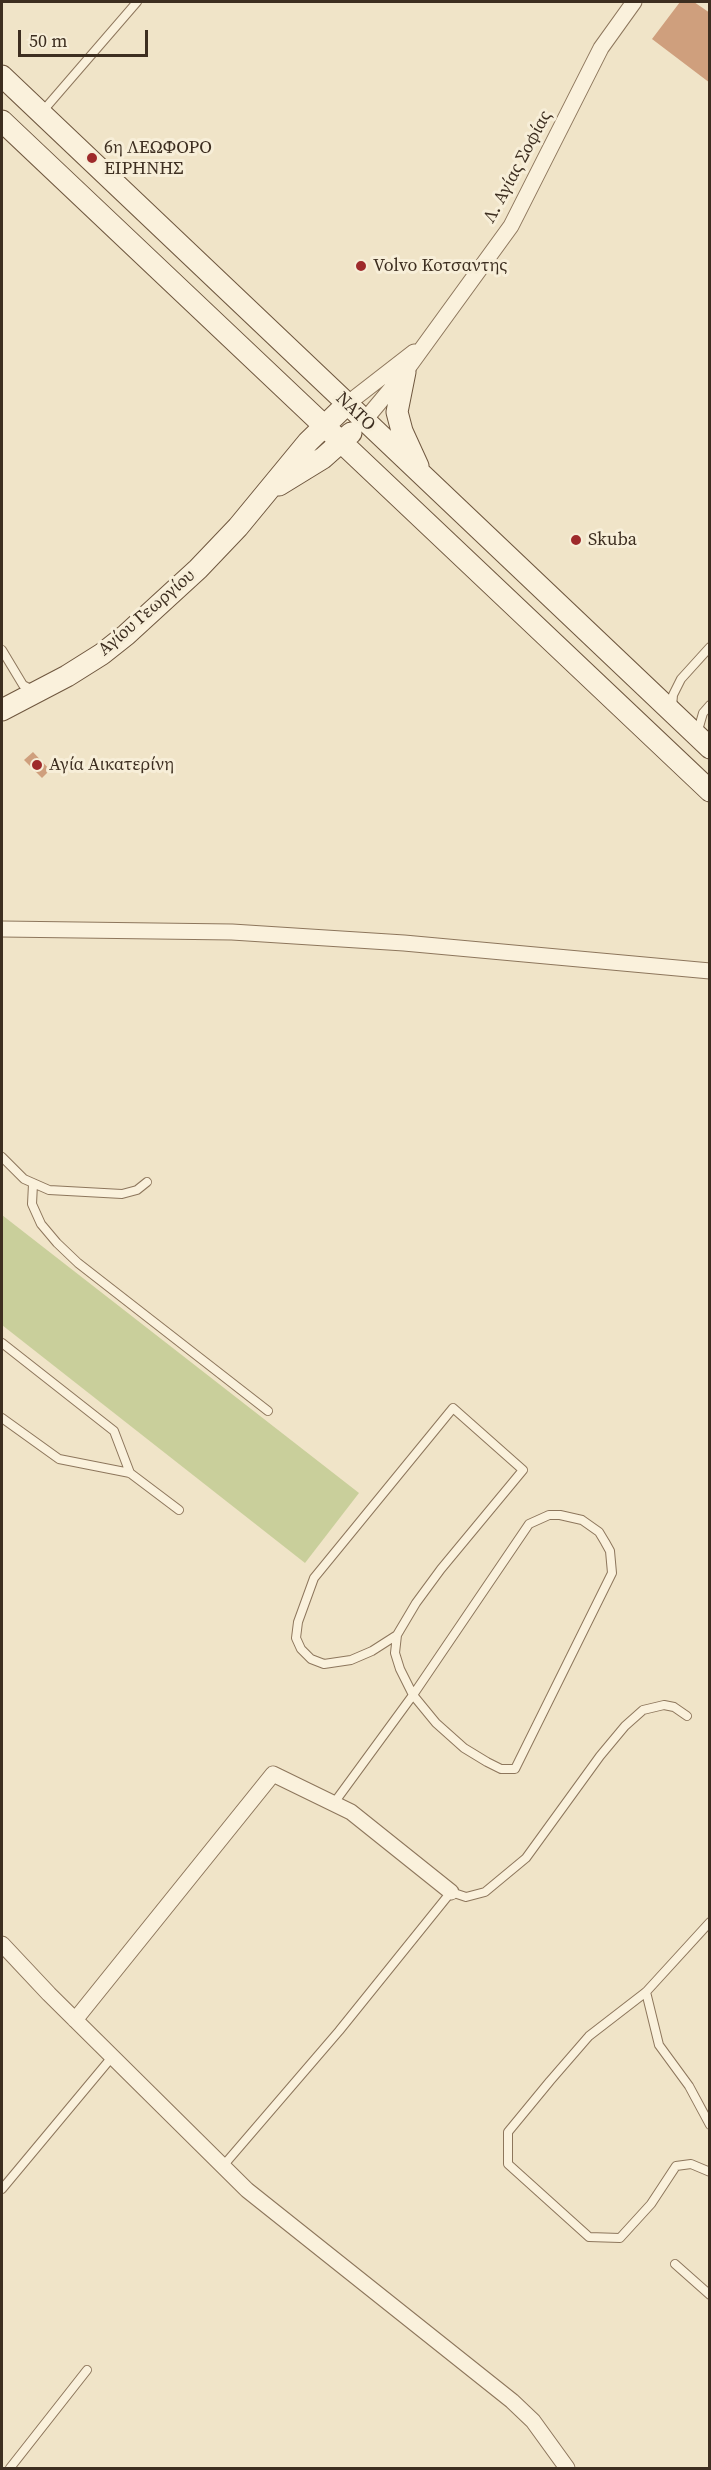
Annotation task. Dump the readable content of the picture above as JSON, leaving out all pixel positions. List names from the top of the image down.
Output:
{
  "streets": {
    "main road": ["ΝΑΤΟ", "Αγίου Γεωργίου"],
    "street": ["Λ. Αγίας Σοφίας"]
  },
  "crossings": [
    ["Λ. Αγίας Σοφίας", "ΝΑΤΟ"],
    ["Λ. Αγίας Σοφίας", "Αγίου Γεωργίου"],
    ["ΝΑΤΟ", "Αγίου Γεωργίου"]
  ],
  "places": [
    "6η ΛΕΩΦΟΡΟ ΕΙΡΗΝΗΣ",
    "Volvo Κοτσαντης",
    "Skuba",
    "Αγία Αικατερίνη"
  ],
  "scale_bar": "50 m"
}
